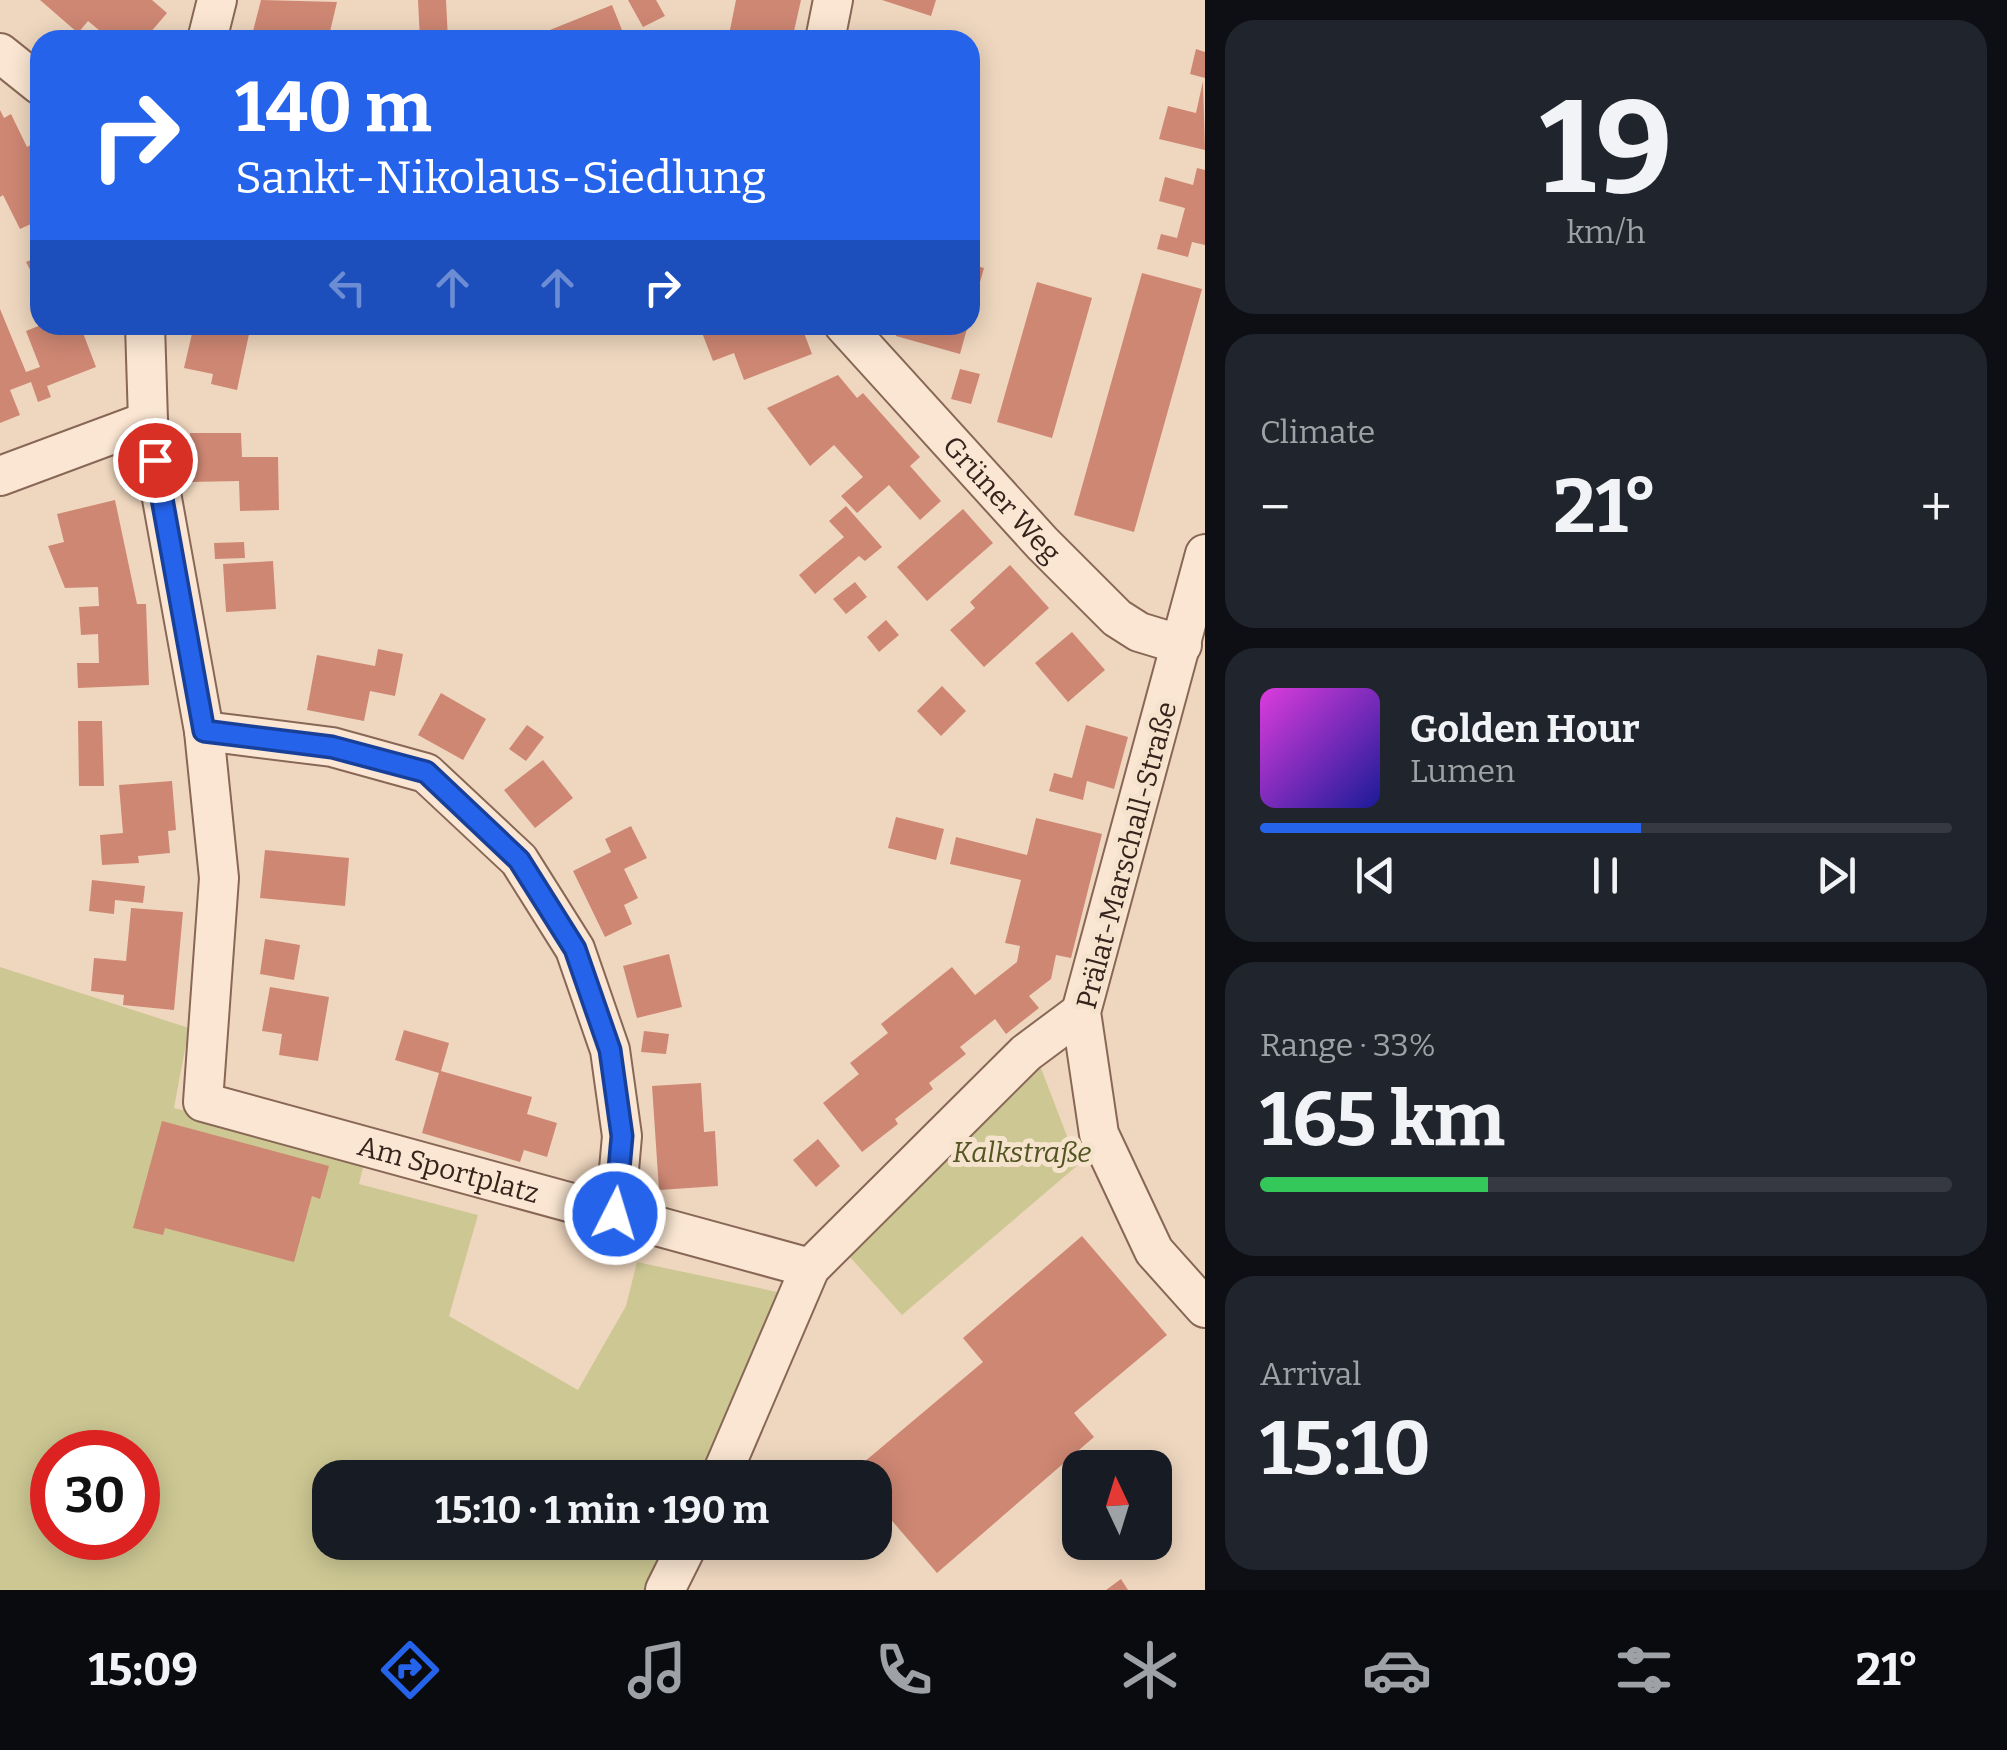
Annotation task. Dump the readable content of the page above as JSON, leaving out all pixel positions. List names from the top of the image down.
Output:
{
  "streets": {
    "street": ["Grüner Weg", "Prälat-Marschall-Straße", "Am Sportplatz"]
  },
  "crossings": [
    ["Grüner Weg", "Prälat-Marschall-Straße"]
  ],
  "parks": ["Kalkstraße"],
  "north": "top",
  "page": {
    "tile": [
      ["19", "km/h"],
      "Climate",
      ["Range · 33%", "165 km"],
      ["Arrival", "15:10"]
    ],
    "turn": ["140 m", "Sankt-Nikolaus-Siedlung"],
    "heat": ["−", "21°", "+"],
    "song": ["Golden Hour", "Lumen"],
    "limit": "30",
    "trip": "15:10 · 1 min · 190 m",
    "tabs": ["15:09", "21°"]
  }
}
